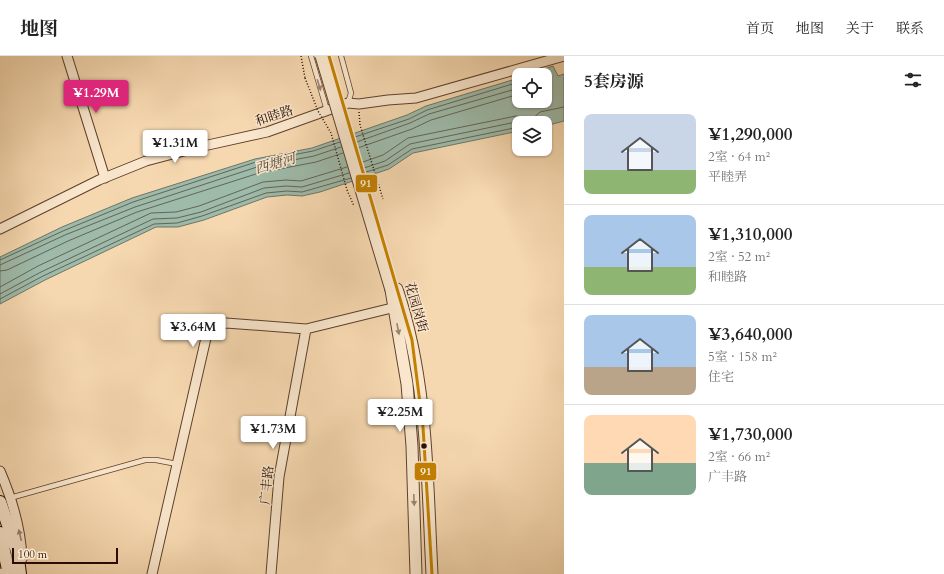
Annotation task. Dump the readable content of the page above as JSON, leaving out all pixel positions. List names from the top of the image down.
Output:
{
  "streets": {
    "street": ["和睦路", "花园岗街", "广丰路"]
  },
  "water": ["西塘河"],
  "lines": ["transit line 91"],
  "scale_bar": "100 m",
  "page": {
    "header": "地图",
    "nav": [
      "首页",
      "地图",
      "关于",
      "联系"
    ],
    "heading": "5套房源",
    "price": [
      "¥1.29M",
      "¥1.31M",
      "¥3.64M",
      "¥2.25M",
      "¥1.73M"
    ],
    "list": [
      {
        "name": "¥1,290,000",
        "note": "2室 · 64 m² · 平睦弄"
      },
      {
        "name": "¥1,310,000",
        "note": "2室 · 52 m² · 和睦路"
      },
      {
        "name": "¥3,640,000",
        "note": "5室 · 158 m² · 住宅"
      },
      {
        "name": "¥1,730,000",
        "note": "2室 · 66 m² · 广丰路"
      }
    ],
    "scale": "100 m"
  }
}
